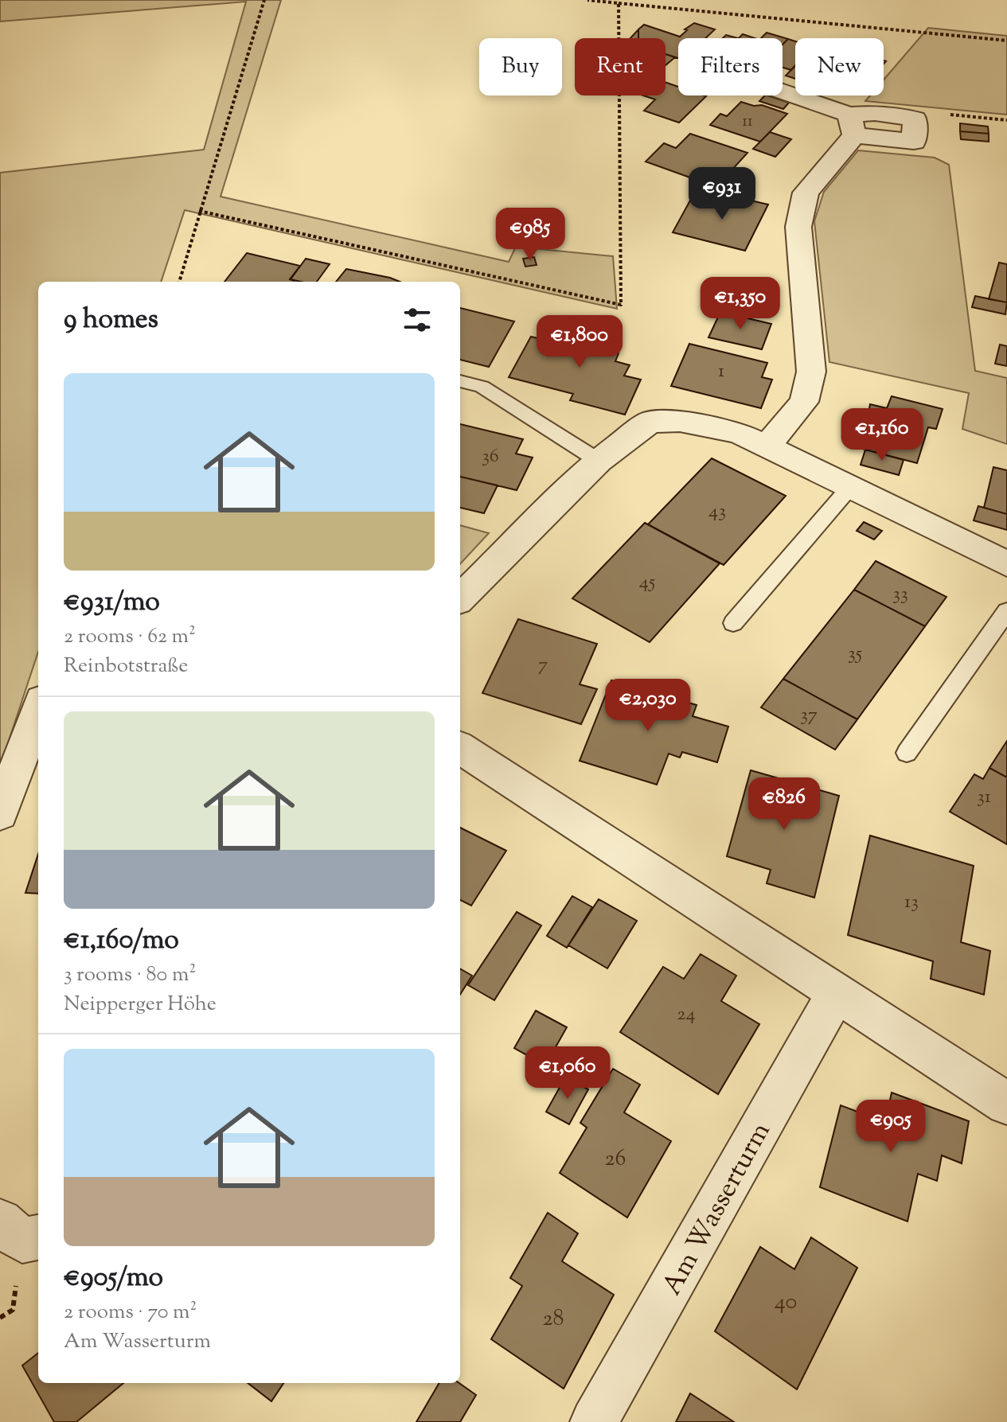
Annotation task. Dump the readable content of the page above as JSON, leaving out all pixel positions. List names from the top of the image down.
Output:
{
  "streets": {
    "street": ["Am Wasserturm"]
  },
  "house_numbers": [
    "11",
    "1",
    "36",
    "43",
    "45",
    "33",
    "35",
    "7",
    "37",
    "31",
    "13",
    "24",
    "26",
    "40",
    "28"
  ],
  "page": {
    "chip": [
      "Buy",
      "Rent",
      "Filters",
      "New"
    ],
    "price": [
      "€931",
      "€985",
      "€1,350",
      "€1,800",
      "€1,160",
      "€2,030",
      "€826",
      "€1,060",
      "€905"
    ],
    "heading": "9 homes",
    "list": [
      {
        "name": "€931/mo",
        "note": "2 rooms · 62 m² · Reinbotstraße"
      },
      {
        "name": "€1,160/mo",
        "note": "3 rooms · 80 m² · Neipperger Höhe"
      },
      {
        "name": "€905/mo",
        "note": "2 rooms · 70 m² · Am Wasserturm"
      }
    ]
  }
}
